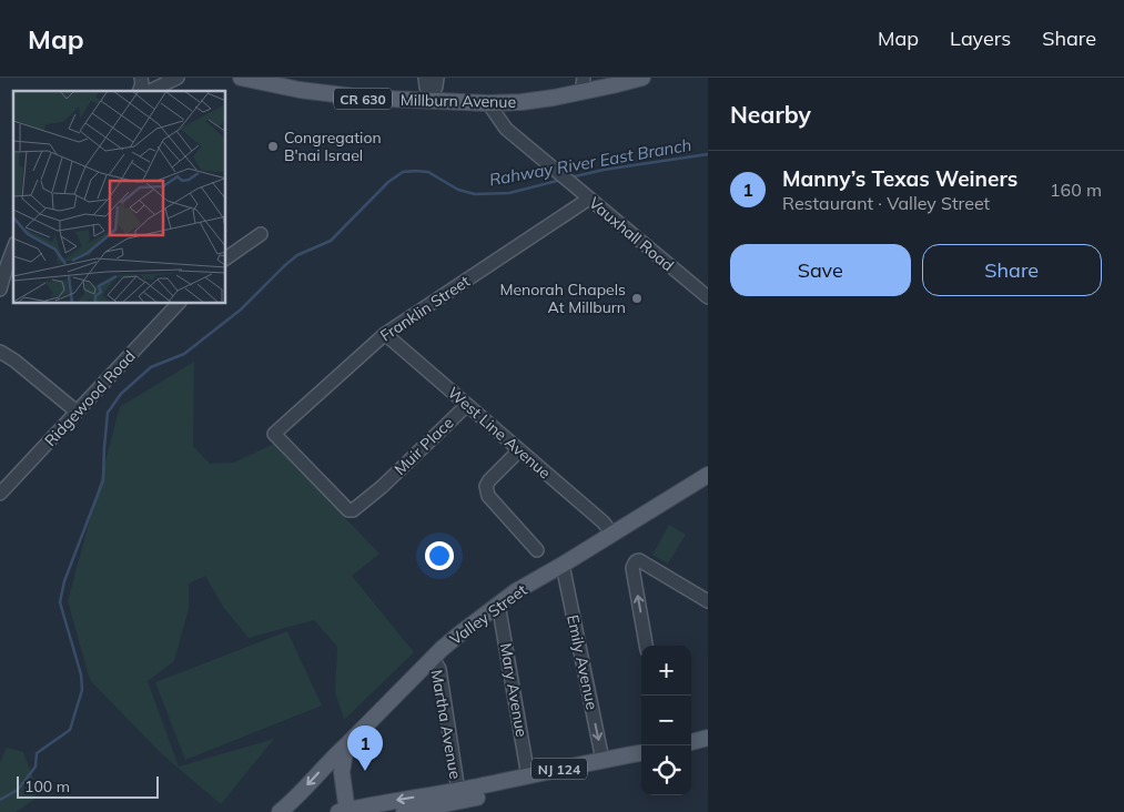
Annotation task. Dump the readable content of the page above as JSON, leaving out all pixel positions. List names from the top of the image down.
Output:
{
  "streets": {
    "main road": [
      "CR 630",
      "Millburn Avenue",
      "Valley Street",
      "NJ 124"
    ],
    "street": [
      "Vauxhall Road",
      "Franklin Street",
      "Ridgewood Road",
      "West Line Avenue",
      "Muir Place",
      "Emily Avenue",
      "Mary Avenue",
      "Martha Avenue"
    ]
  },
  "crossings": [
    ["Millburn Avenue", "Vauxhall Road"],
    ["Vauxhall Road", "Franklin Street"],
    ["Franklin Street", "West Line Avenue"],
    ["Franklin Street", "Muir Place"],
    ["West Line Avenue", "Muir Place"],
    ["West Line Avenue", "Valley Street"],
    ["Valley Street", "Emily Avenue"],
    ["Valley Street", "Mary Avenue"],
    ["Valley Street", "Martha Avenue"],
    ["Emily Avenue", "NJ 124"],
    ["Mary Avenue", "NJ 124"],
    ["Martha Avenue", "NJ 124"]
  ],
  "one_way": ["Emily Avenue"],
  "water": ["Rahway River East Branch"],
  "places": ["Congregation B'nai Israel", "Menorah Chapels At Millburn"],
  "scale_bar": "100 m",
  "page": {
    "header": "Map",
    "nav": ["Map", "Layers", "Share"],
    "heading": "Nearby",
    "list": [
      {
        "mark": "1",
        "name": "Manny’s Texas Weiners",
        "note": "Restaurant · Valley Street",
        "value": "160 m"
      }
    ],
    "buttons": ["Save", "Share"],
    "map_buttons": ["+", "−"],
    "pins": "1",
    "scale": "100 m"
  }
}
